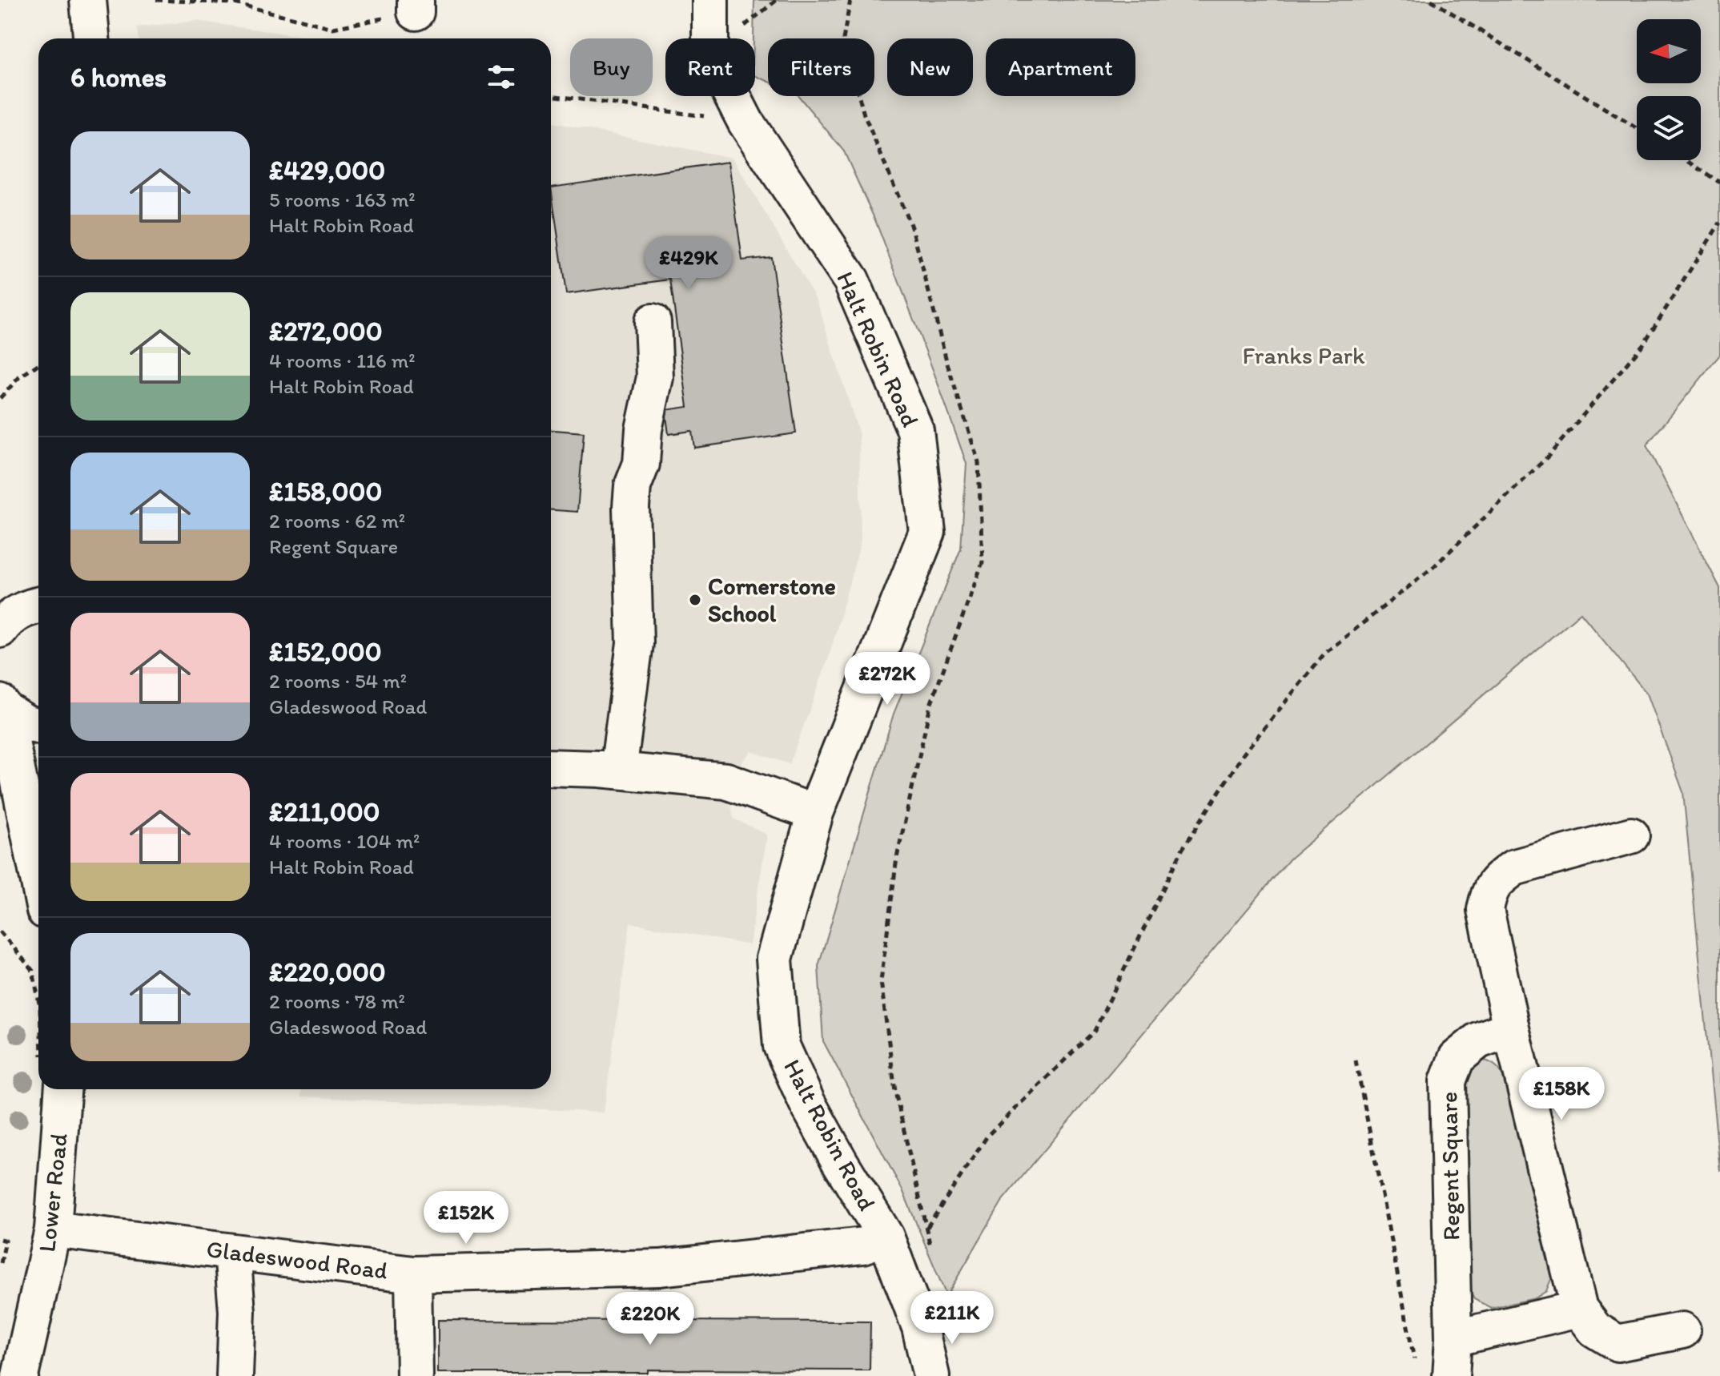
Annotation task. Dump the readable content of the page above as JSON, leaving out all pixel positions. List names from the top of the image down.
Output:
{
  "streets": {
    "street": [
      "Halt Robin Road",
      "Regent Square",
      "Lower Road",
      "Gladeswood Road"
    ]
  },
  "crossings": [
    ["Halt Robin Road", "Gladeswood Road"],
    ["Lower Road", "Gladeswood Road"]
  ],
  "parks": ["Franks Park"],
  "places": ["Cornerstone School"],
  "north": "left",
  "page": {
    "chip": [
      "Buy",
      "Rent",
      "Filters",
      "New",
      "Apartment"
    ],
    "heading": "6 homes",
    "list": [
      {
        "name": "£429,000",
        "note": "5 rooms · 163 m² · Halt Robin Road"
      },
      {
        "name": "£272,000",
        "note": "4 rooms · 116 m² · Halt Robin Road"
      },
      {
        "name": "£158,000",
        "note": "2 rooms · 62 m² · Regent Square"
      },
      {
        "name": "£152,000",
        "note": "2 rooms · 54 m² · Gladeswood Road"
      },
      {
        "name": "£211,000",
        "note": "4 rooms · 104 m² · Halt Robin Road"
      },
      {
        "name": "£220,000",
        "note": "2 rooms · 78 m² · Gladeswood Road"
      }
    ],
    "price": [
      "£429K",
      "£272K",
      "£158K",
      "£152K",
      "£211K",
      "£220K"
    ]
  }
}
